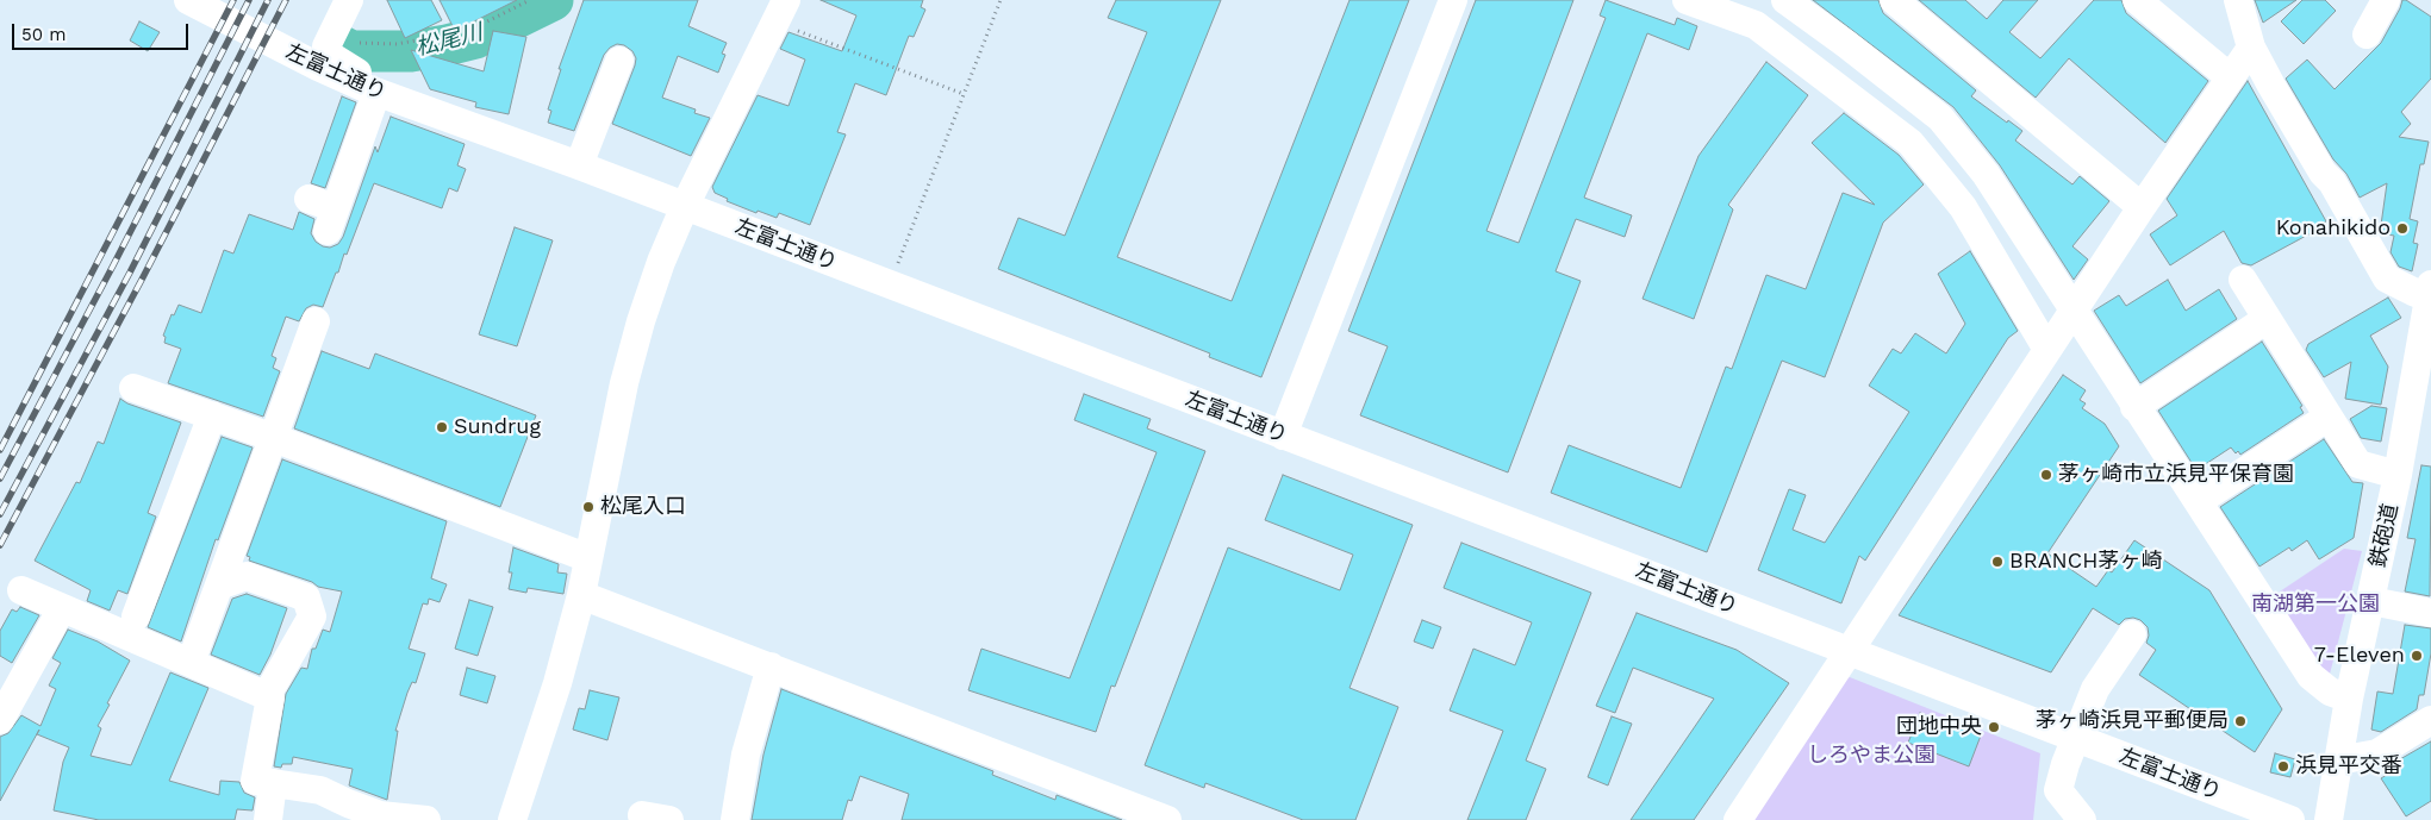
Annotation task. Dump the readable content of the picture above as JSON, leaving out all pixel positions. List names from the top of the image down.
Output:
{
  "streets": {
    "street": ["左富士通り", "鉄砲道"]
  },
  "water": ["松尾川"],
  "parks": ["南湖第一公園", "しろやま公園"],
  "places": [
    "Konahikido",
    "Sundrug",
    "茅ヶ崎市立浜見平保育園",
    "松尾入口",
    "BRANCH茅ヶ崎",
    "7-Eleven",
    "茅ヶ崎浜見平郵便局",
    "団地中央",
    "浜見平交番"
  ],
  "scale_bar": "50 m"
}
